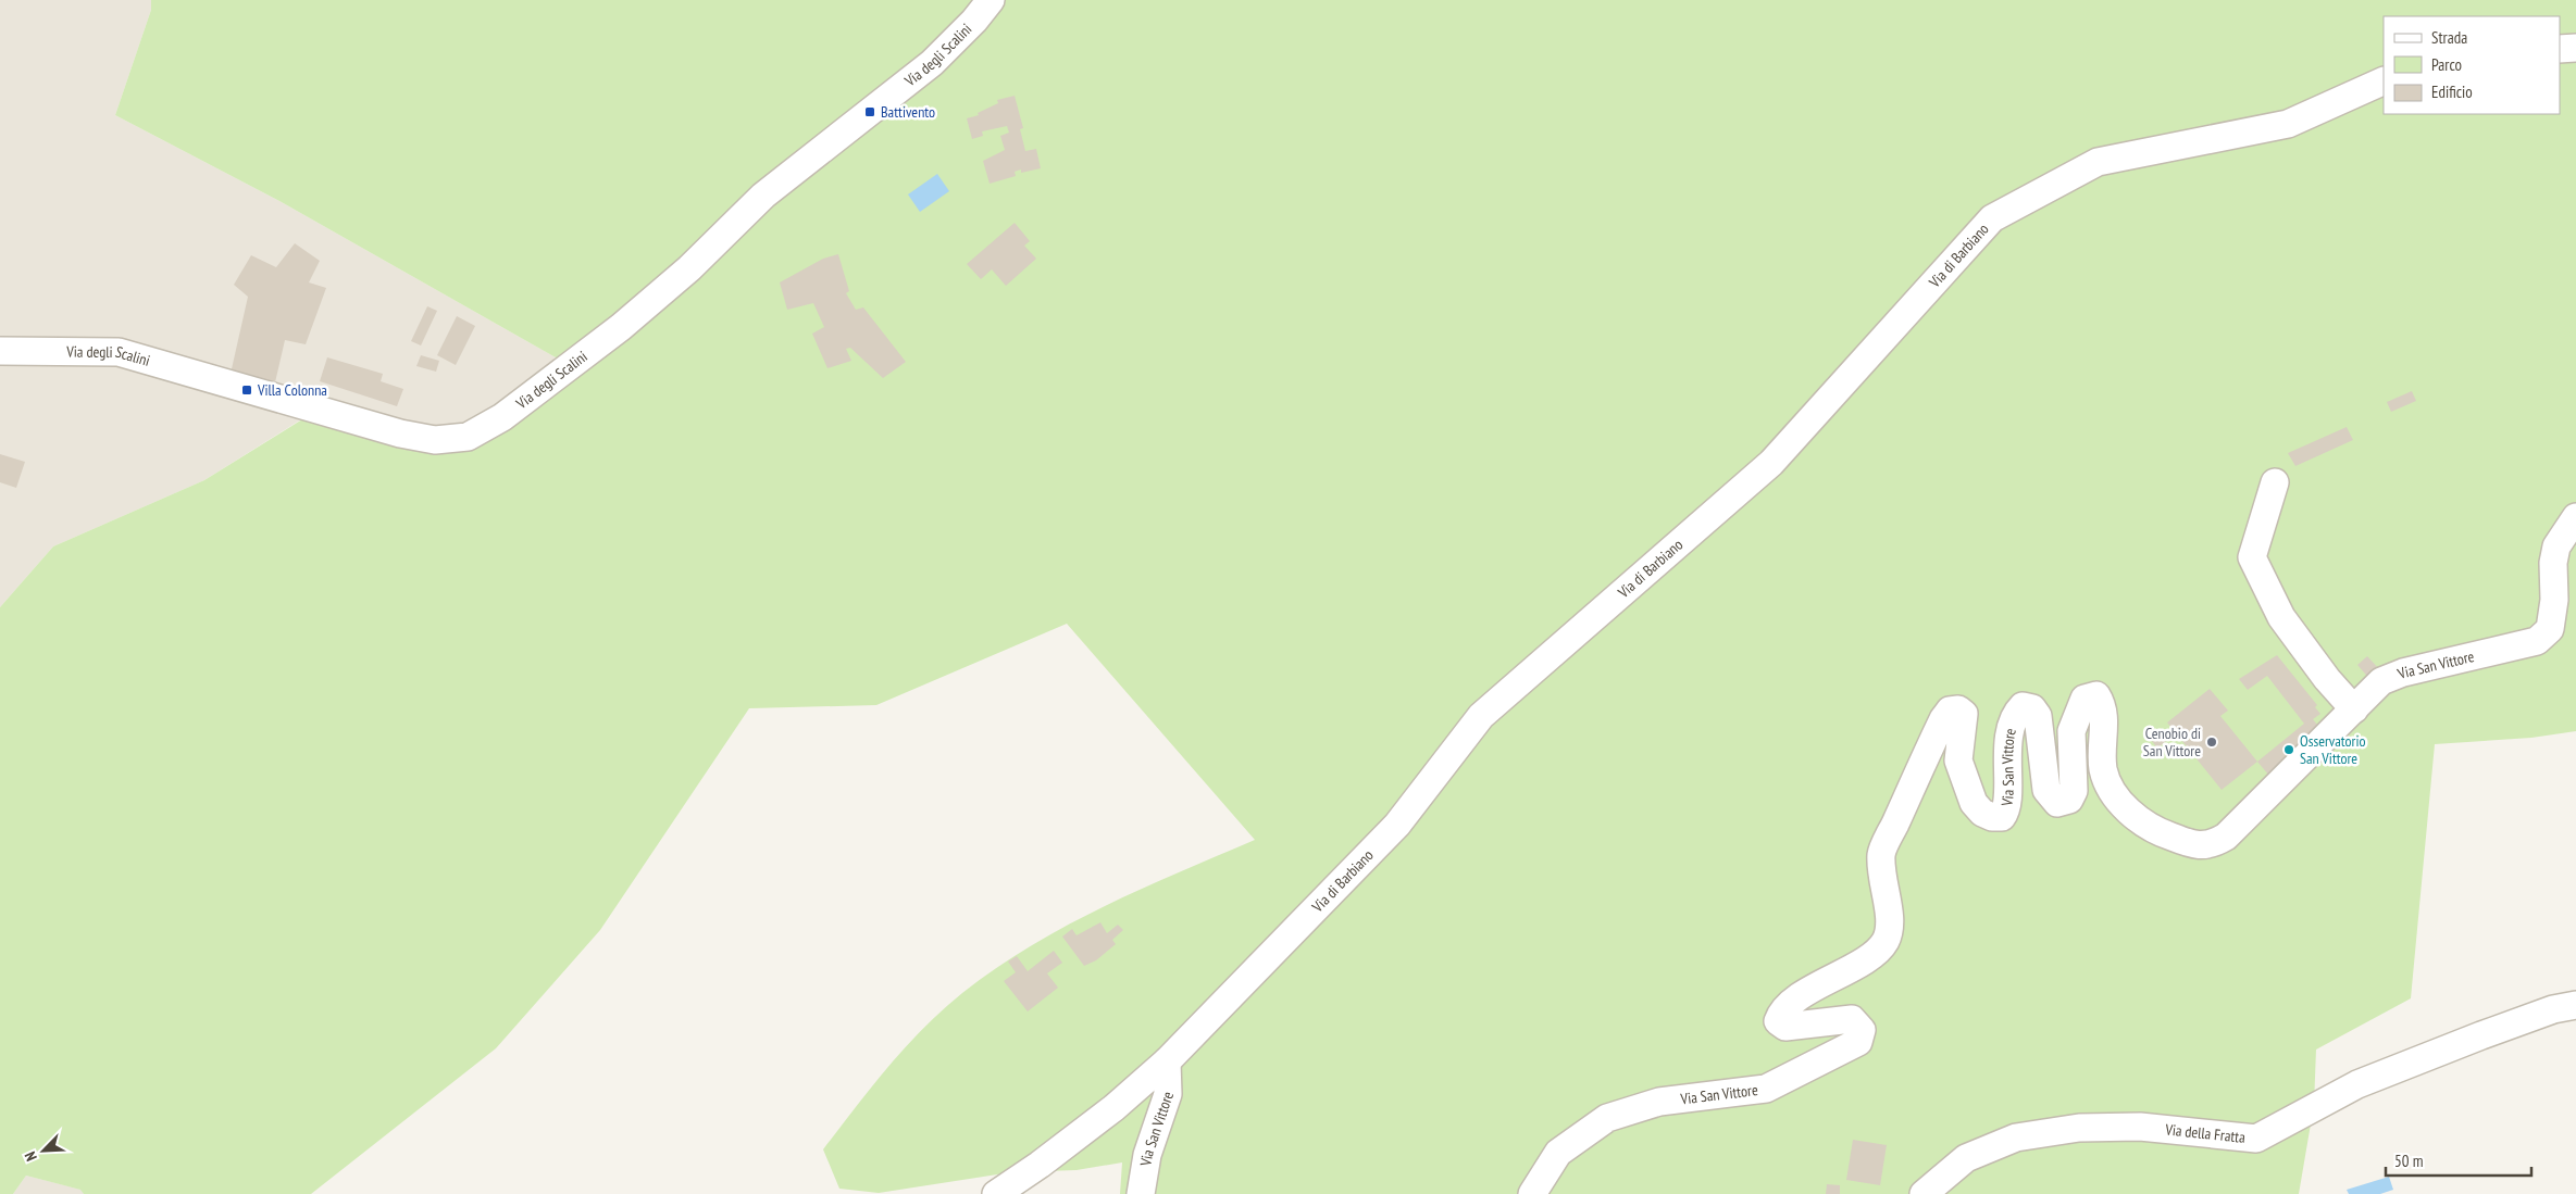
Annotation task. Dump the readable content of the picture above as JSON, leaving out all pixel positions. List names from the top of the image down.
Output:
{
  "streets": {
    "street": [
      "Via degli Scalini",
      "Via di Barbiano",
      "Via San Vittore",
      "Via della Fratta"
    ]
  },
  "crossings": [
    ["Via di Barbiano", "Via San Vittore"]
  ],
  "places": {
    "transit": ["Battivento", "Villa Colonna"],
    "other": ["Cenobio di San Vittore", "Osservatorio San Vittore"]
  },
  "legend": ["Strada", "Parco", "Edificio"],
  "scale_bar": "50 m",
  "north": "bottom left"
}
